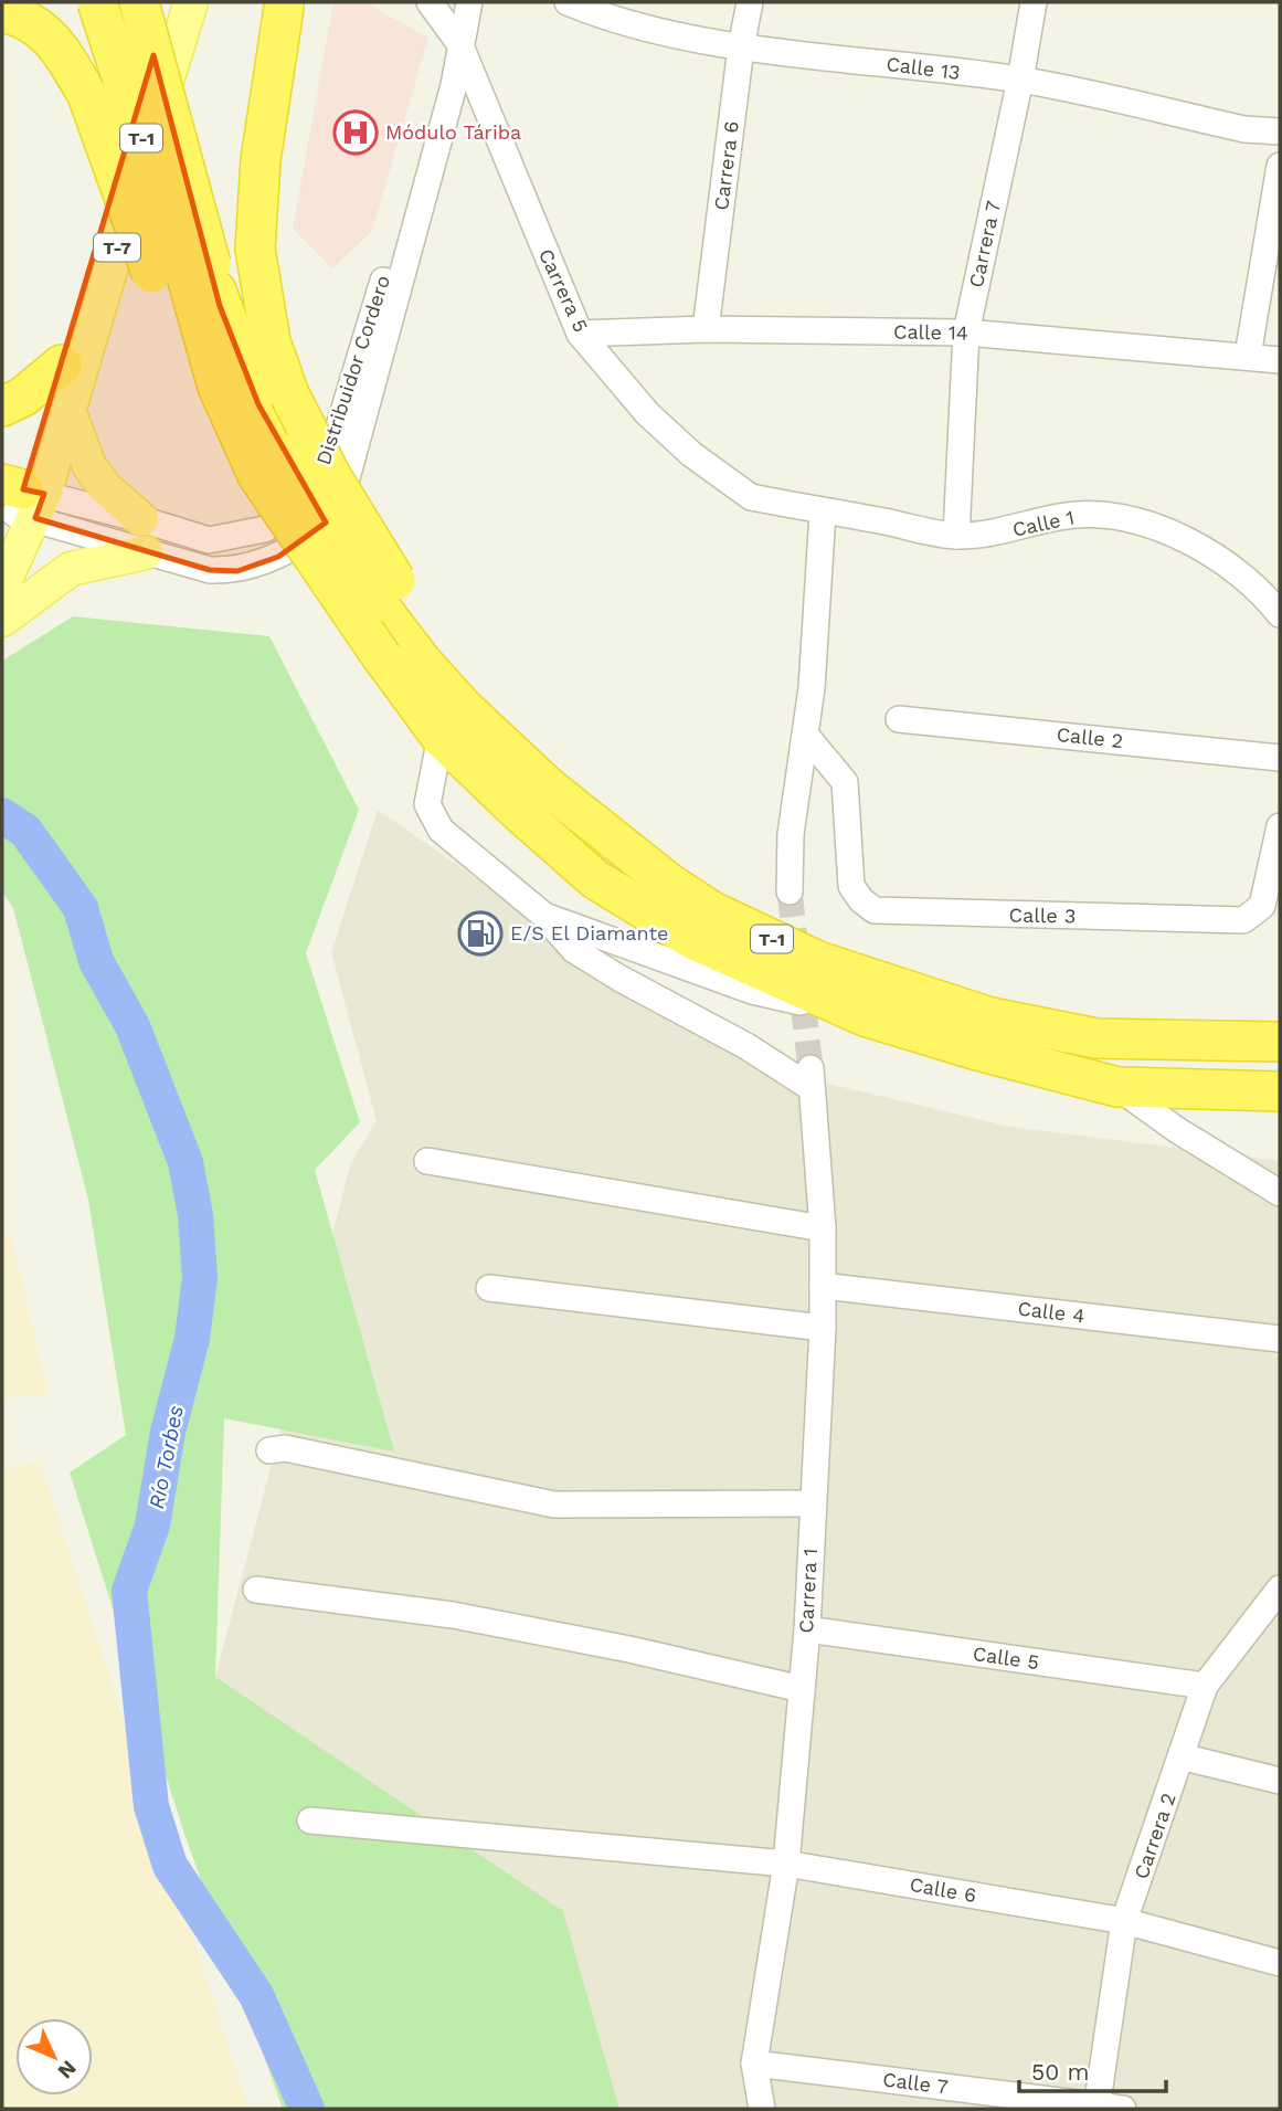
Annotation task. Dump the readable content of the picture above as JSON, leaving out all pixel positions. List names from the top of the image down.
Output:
{
  "streets": {
    "highway": ["T-1"],
    "main road": ["T-7"],
    "street": [
      "Calle 13",
      "Carrera 6",
      "Carrera 7",
      "Carrera 5",
      "Calle 14",
      "Distribuidor Cordero",
      "Calle 1",
      "Calle 2",
      "Calle 3",
      "Calle 4",
      "Carrera 1",
      "Calle 5",
      "Carrera 2",
      "Calle 6",
      "Calle 7"
    ]
  },
  "crossings": [
    ["Calle 13", "Carrera 6"],
    ["Calle 13", "Carrera 7"],
    ["Carrera 6", "Calle 14"],
    ["Carrera 7", "Calle 14"],
    ["Carrera 7", "Calle 1"],
    ["T-7", "Distribuidor Cordero"],
    ["Carrera 5", "Calle 14"],
    ["Carrera 5", "Distribuidor Cordero"],
    ["Carrera 5", "Calle 1"],
    ["Calle 4", "Carrera 1"],
    ["Carrera 1", "Calle 5"],
    ["Carrera 1", "Calle 6"],
    ["Carrera 1", "Calle 7"],
    ["Calle 5", "Carrera 2"],
    ["Carrera 2", "Calle 6"],
    ["Carrera 2", "Calle 7"]
  ],
  "water": ["Río Torbes"],
  "places": {
    "hospital": ["Módulo Táriba"],
    "fuel station": ["E/S El Diamante"]
  },
  "scale_bar": "50 m",
  "north": "bottom right"
}
